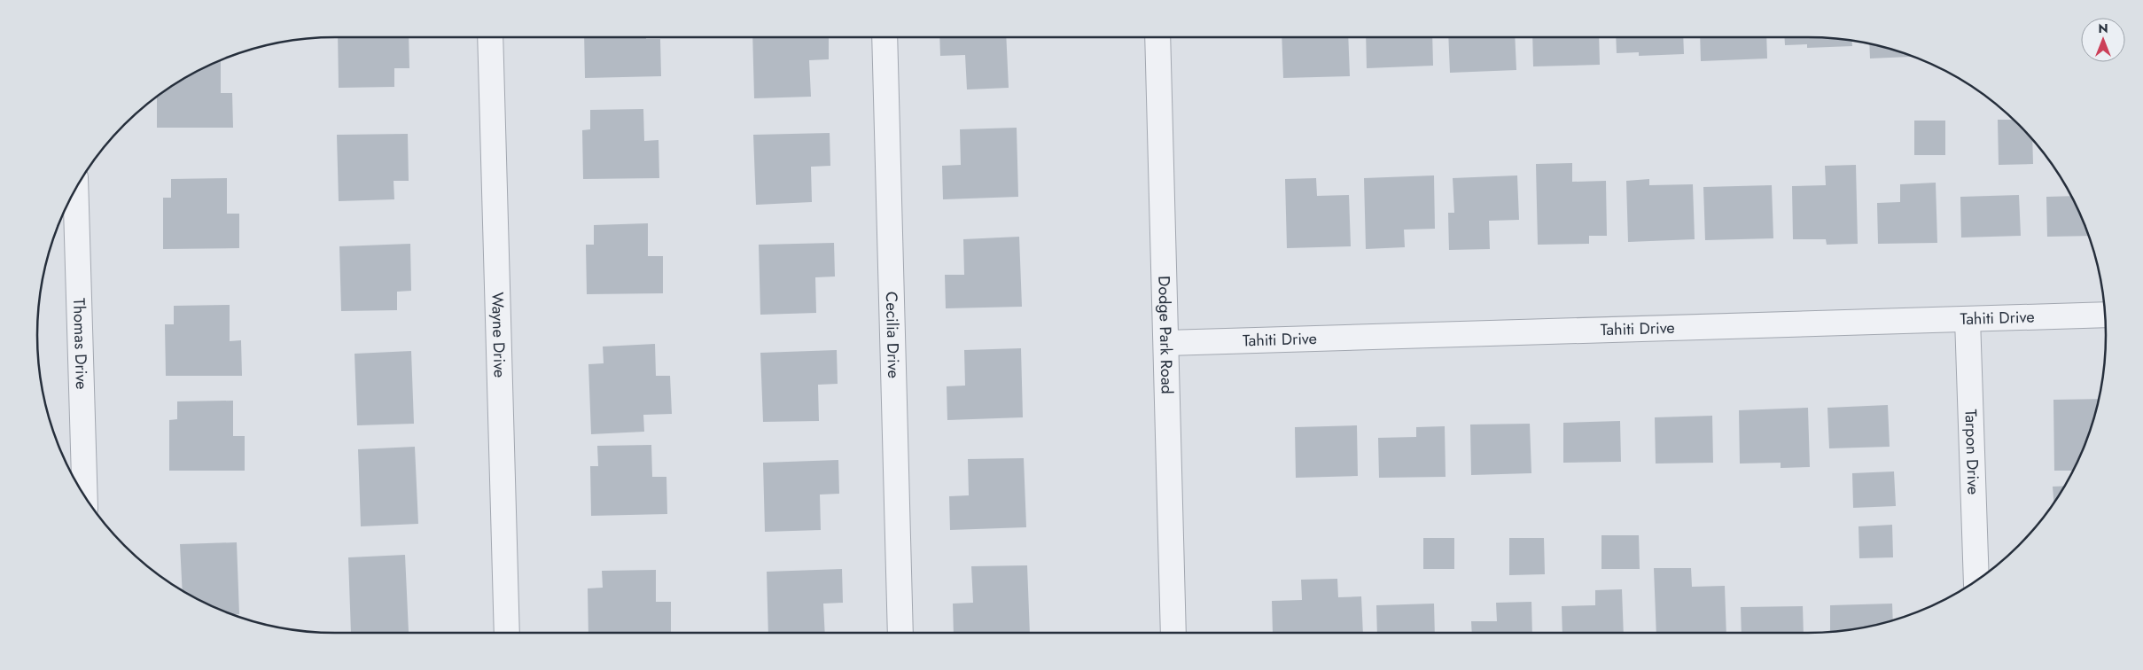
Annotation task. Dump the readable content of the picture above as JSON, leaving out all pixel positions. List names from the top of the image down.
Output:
{
  "streets": {
    "street": [
      "Tahiti Drive",
      "Cecilia Drive",
      "Dodge Park Road",
      "Wayne Drive",
      "Thomas Drive",
      "Tarpon Drive"
    ]
  },
  "crossings": [
    ["Tahiti Drive", "Dodge Park Road"],
    ["Tahiti Drive", "Tarpon Drive"]
  ],
  "north": "top"
}
